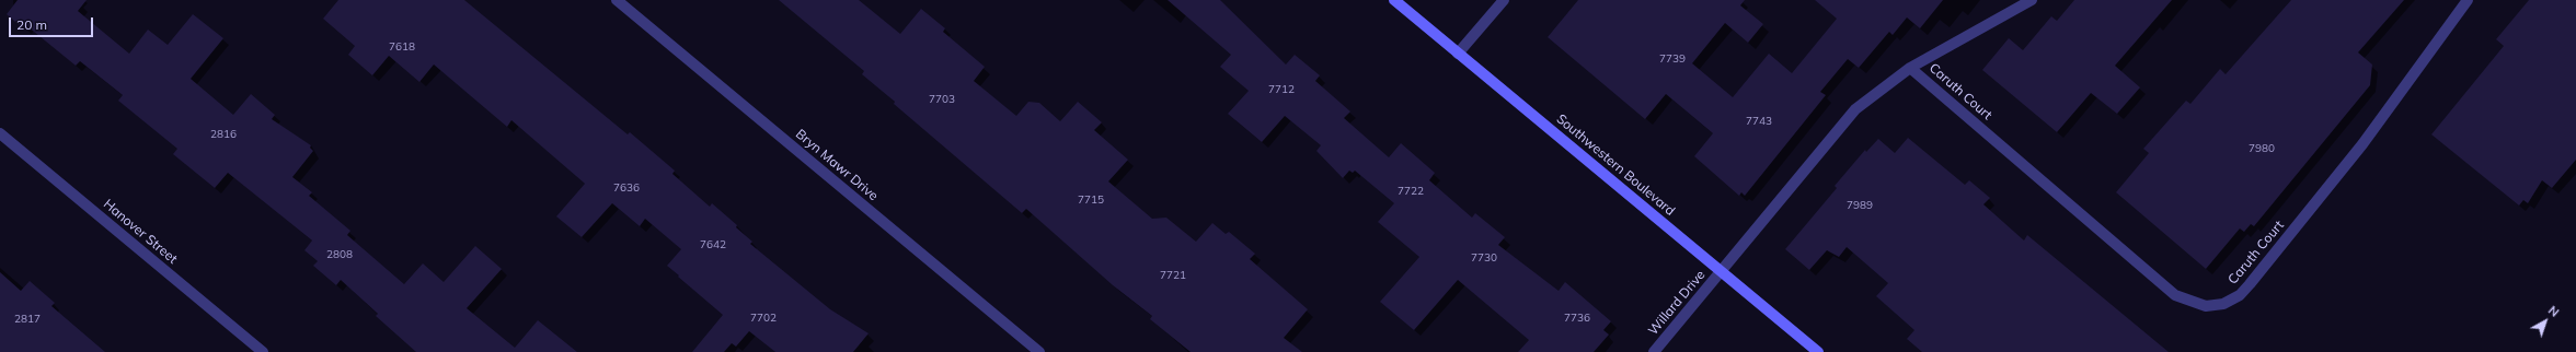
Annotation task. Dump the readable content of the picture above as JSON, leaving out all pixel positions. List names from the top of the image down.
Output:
{
  "streets": {
    "street": [
      "Caruth Court",
      "Bryn Mawr Drive",
      "Southwestern Boulevard",
      "Hanover Street",
      "Willard Drive"
    ]
  },
  "crossings": [
    ["Caruth Court", "Southwestern Boulevard"],
    ["Caruth Court", "Willard Drive"],
    ["Southwestern Boulevard", "Willard Drive"]
  ],
  "house_numbers": [
    "7618",
    "7739",
    "7712",
    "7703",
    "7743",
    "2816",
    "7980",
    "7636",
    "7722",
    "7715",
    "7989",
    "7642",
    "2808",
    "7730",
    "7721",
    "7702",
    "7736",
    "2817"
  ],
  "scale_bar": "20 m",
  "north": "top right"
}
